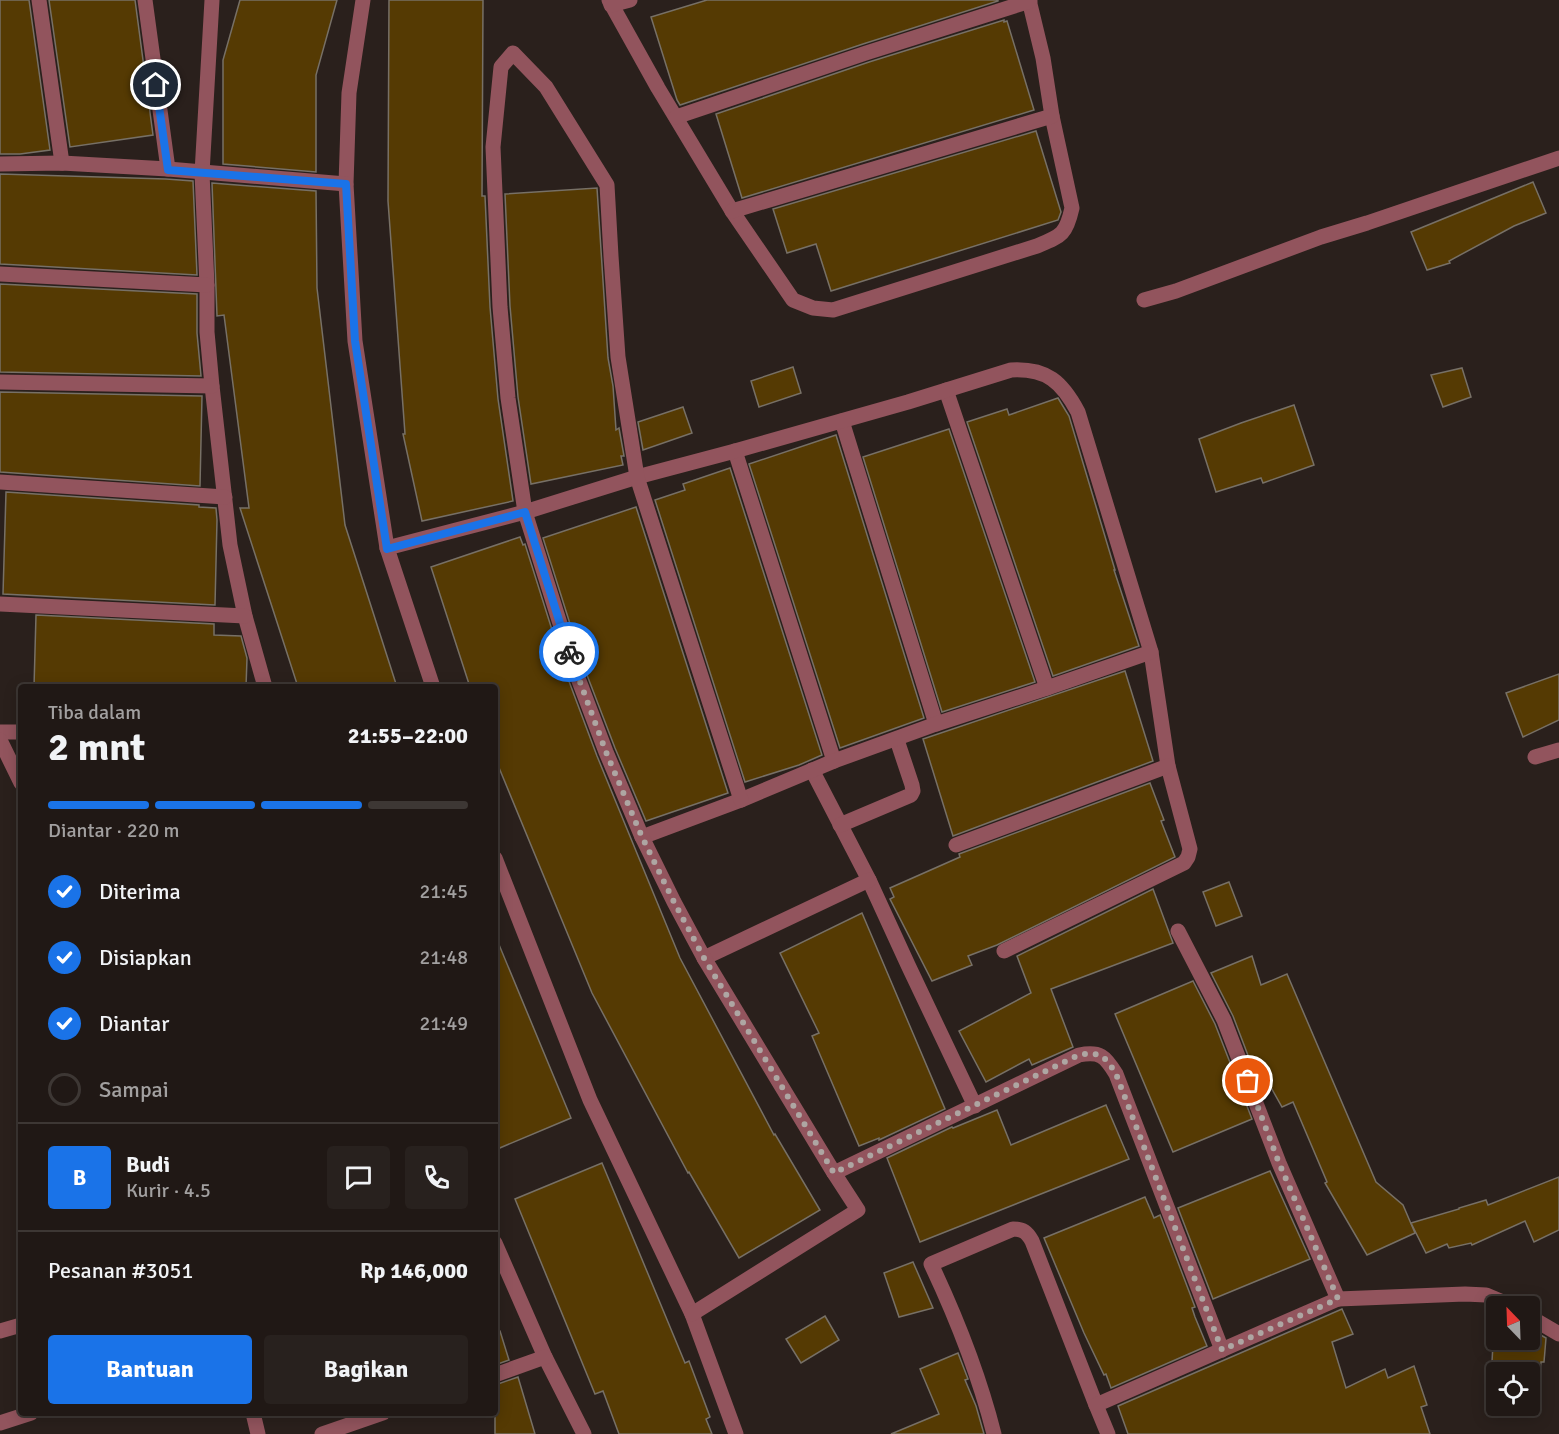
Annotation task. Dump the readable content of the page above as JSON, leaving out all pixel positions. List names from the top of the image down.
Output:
{
  "north": "top left",
  "page": {
    "heading": ["2 mnt", "Tiba dalam", "21:55–22:00"],
    "panel": [
      "Budi",
      "Kurir · 4.5",
      "Pesanan #3051",
      "Rp 146,000"
    ],
    "bar": "Diantar · 220 m",
    "list": [
      ["Diterima", "21:45"],
      ["Disiapkan", "21:48"],
      ["Diantar", "21:49"],
      "Sampai"
    ],
    "round": "B",
    "buttons": ["Bantuan", "Bagikan"]
  }
}
